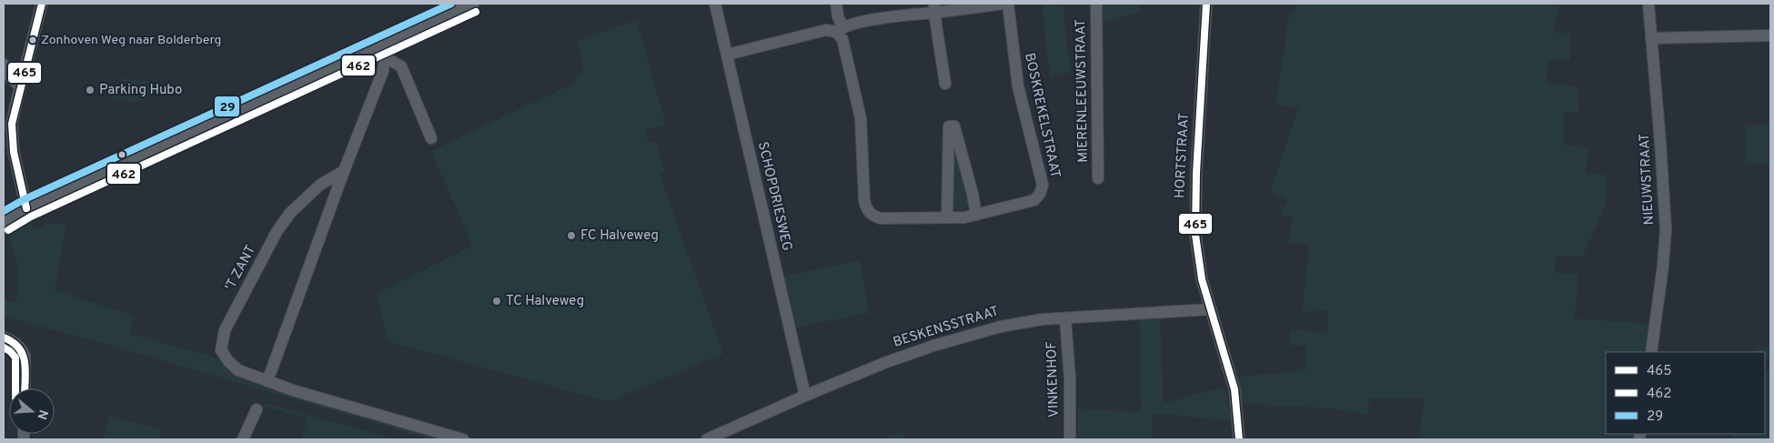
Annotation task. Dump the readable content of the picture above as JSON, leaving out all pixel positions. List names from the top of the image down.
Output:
{
  "streets": {
    "street": [
      "MIERENLEEUWSTRAAT",
      "BOSKREKELSTRAAT",
      "HORTSTRAAT",
      "NIEUWSTRAAT",
      "SCHOPDRIESWEG",
      "'T ZANT",
      "BESKENSSTRAAT",
      "VINKENHOF"
    ]
  },
  "crossings": [
    ["HORTSTRAAT", "BESKENSSTRAAT"],
    ["SCHOPDRIESWEG", "BESKENSSTRAAT"],
    ["BESKENSSTRAAT", "VINKENHOF"]
  ],
  "places": [
    "Zonhoven Weg naar Bolderberg",
    "Parking Hubo",
    "FC Halveweg",
    "TC Halveweg"
  ],
  "lines": ["transit line 465", "transit line 29", "transit line 462"],
  "legend": ["465", "462", "29"],
  "north": "right"
}
